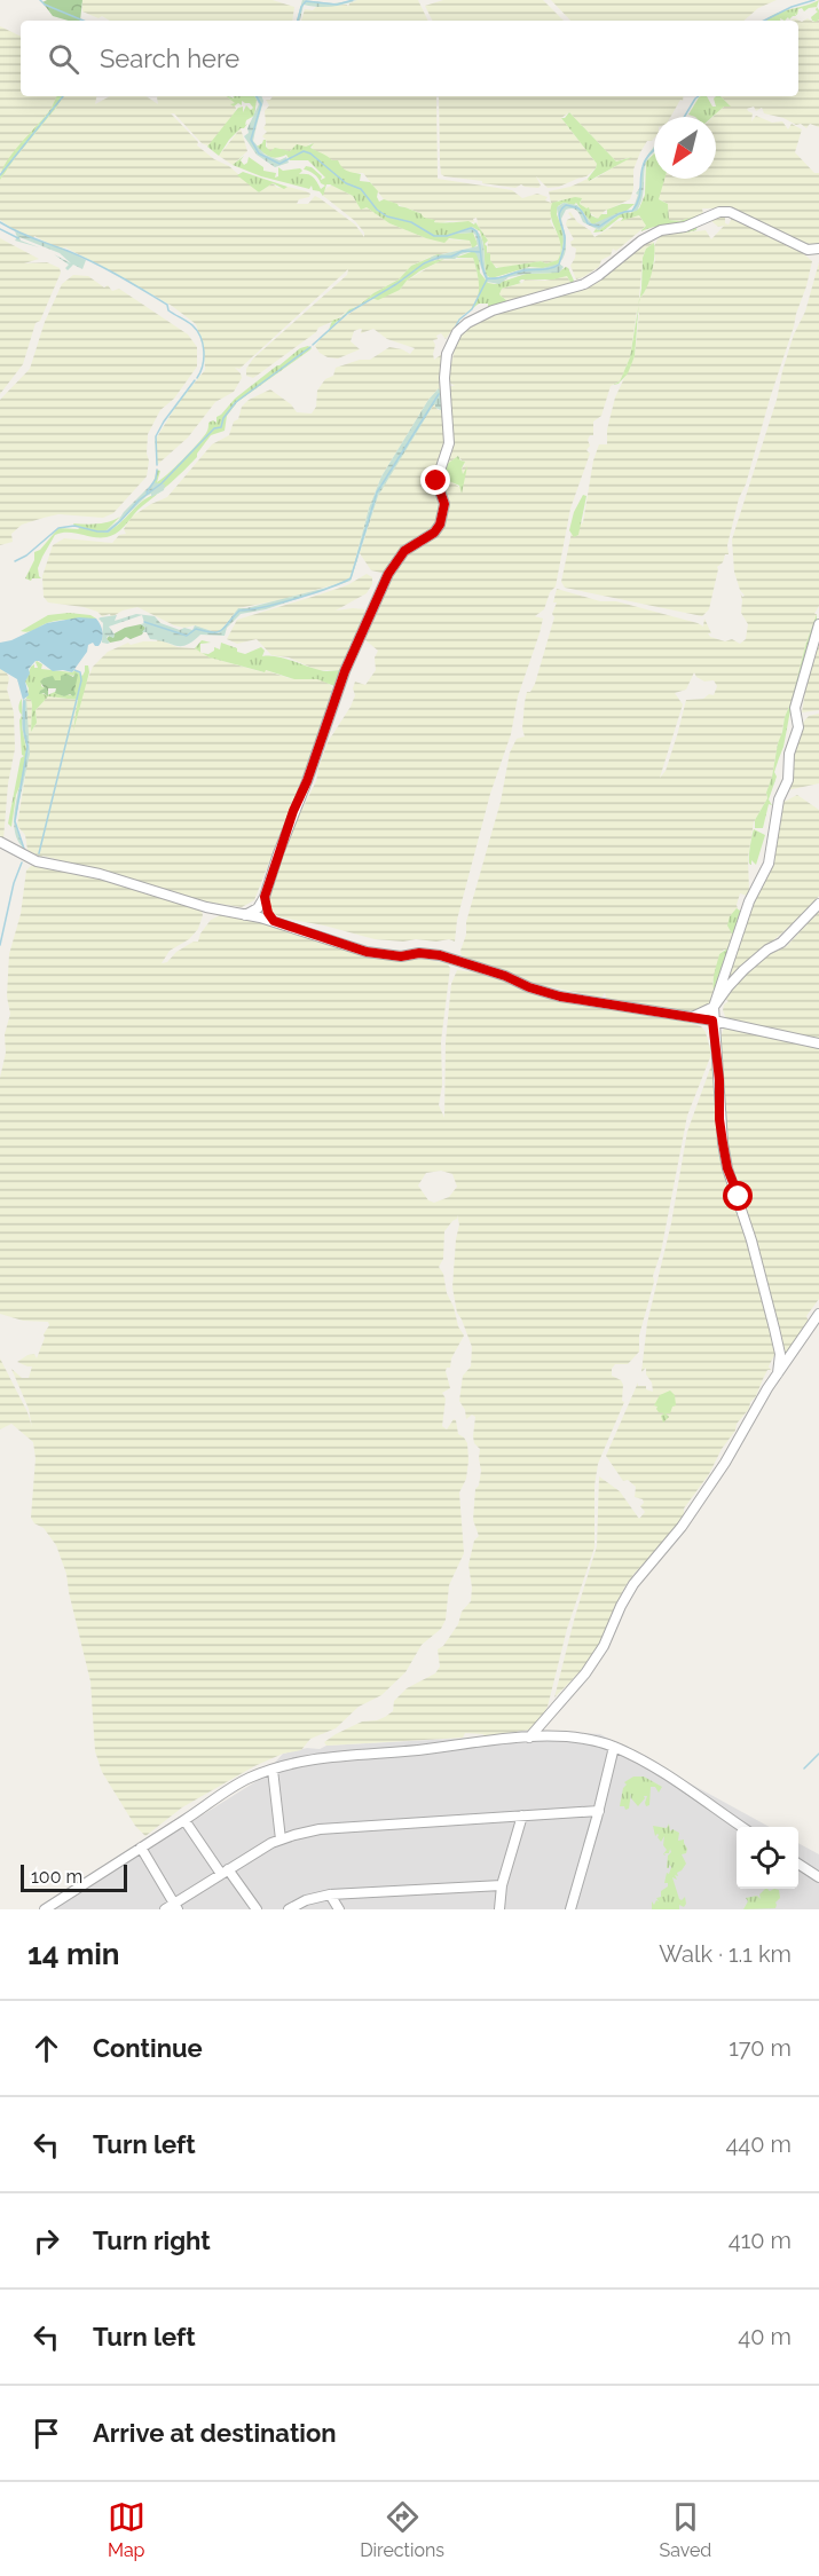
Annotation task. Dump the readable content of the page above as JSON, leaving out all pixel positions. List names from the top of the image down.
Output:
{
  "scale_bar": "100 m",
  "north": "bottom left",
  "page": {
    "search": "Search here",
    "scale": "100 m",
    "heading": ["14 min", "Walk · 1.1 km"],
    "list": [
      ["Continue", "170 m"],
      ["Turn left", "440 m"],
      ["Turn right", "410 m"],
      ["Turn left", "40 m"],
      "Arrive at destination"
    ],
    "nav": ["Map", "Directions", "Saved"]
  }
}
